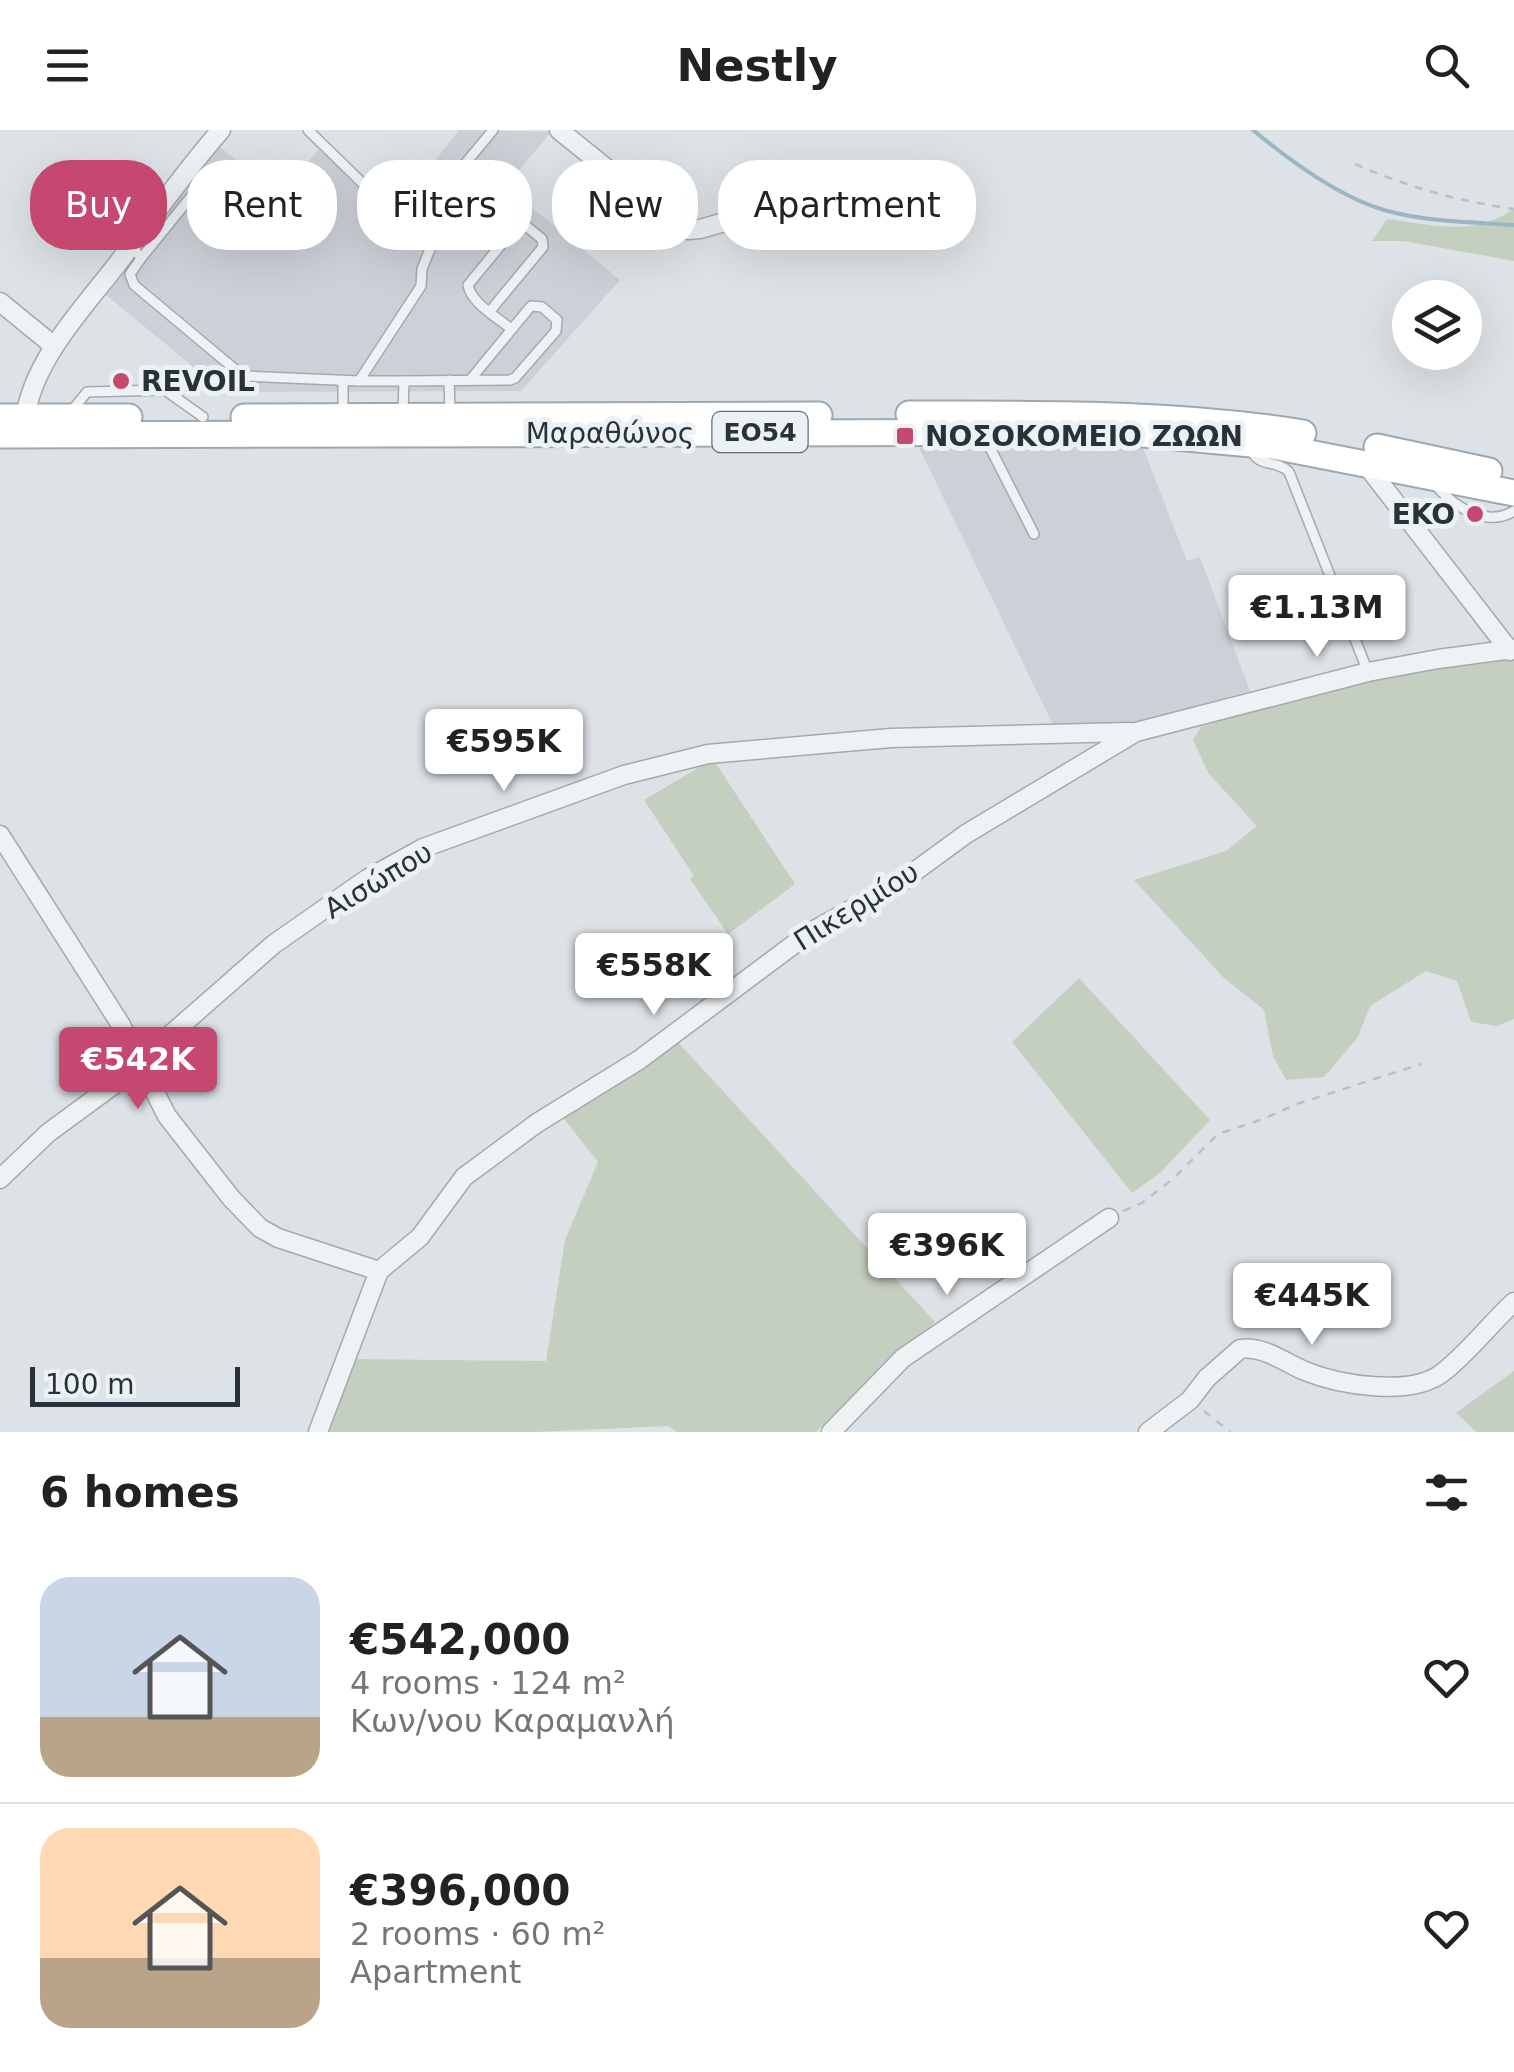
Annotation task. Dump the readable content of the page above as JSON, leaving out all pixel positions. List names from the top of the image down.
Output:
{
  "streets": {
    "main road": ["ΕΟ54", "Μαραθώνος"],
    "street": ["Αισώπου", "Πικερμίου"]
  },
  "crossings": [
    ["Αισώπου", "Πικερμίου"]
  ],
  "places": {
    "other": ["REVOIL", "EKO"],
    "transit": ["ΝΟΣΟΚΟΜΕΙΟ ΖΩΩΝ"]
  },
  "scale_bar": "100 m",
  "page": {
    "header": "Nestly",
    "chip": [
      "Buy",
      "Rent",
      "Filters",
      "New",
      "Apartment"
    ],
    "price": [
      "€1.13M",
      "€595K",
      "€558K",
      "€542K",
      "€396K",
      "€445K"
    ],
    "scale": "100 m",
    "heading": "6 homes",
    "list": [
      {
        "name": "€542,000",
        "note": "4 rooms · 124 m² · Κων/νου Καραμανλή"
      },
      {
        "name": "€396,000",
        "note": "2 rooms · 60 m² · Apartment"
      }
    ]
  }
}
